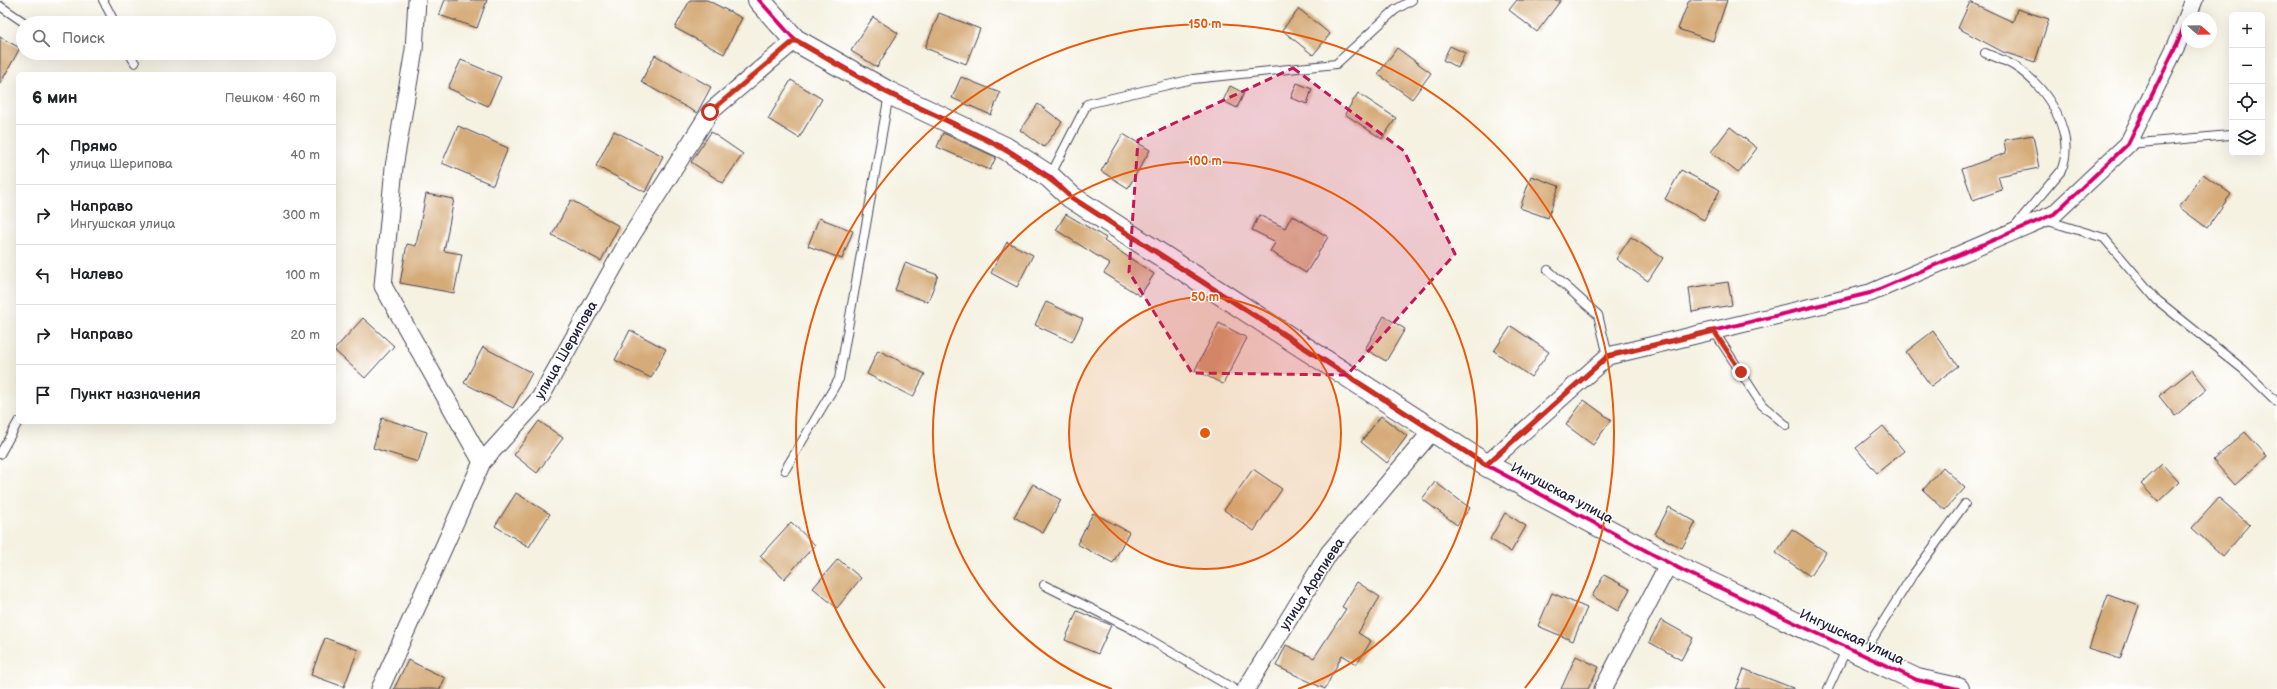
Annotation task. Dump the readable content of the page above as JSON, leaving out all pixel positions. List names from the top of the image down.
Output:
{
  "streets": {
    "street": ["улица Шерипова", "Ингушская улица", "улица Арапиева"]
  },
  "crossings": [
    ["улица Шерипова", "Ингушская улица"],
    ["Ингушская улица", "улица Арапиева"]
  ],
  "north": "right",
  "page": {
    "map_buttons": ["+", "−"],
    "search": "Поиск",
    "heading": ["6 мин", "Пешком · 460 m"],
    "list": [
      ["Прямо", "улица Шерипова", "40 m"],
      ["Направо", "Ингушская улица", "300 m"],
      ["Налево", "100 m"],
      ["Направо", "20 m"],
      "Пункт назначения"
    ]
  },
  "rings": ["150 m", "100 m", "50 m"]
}
